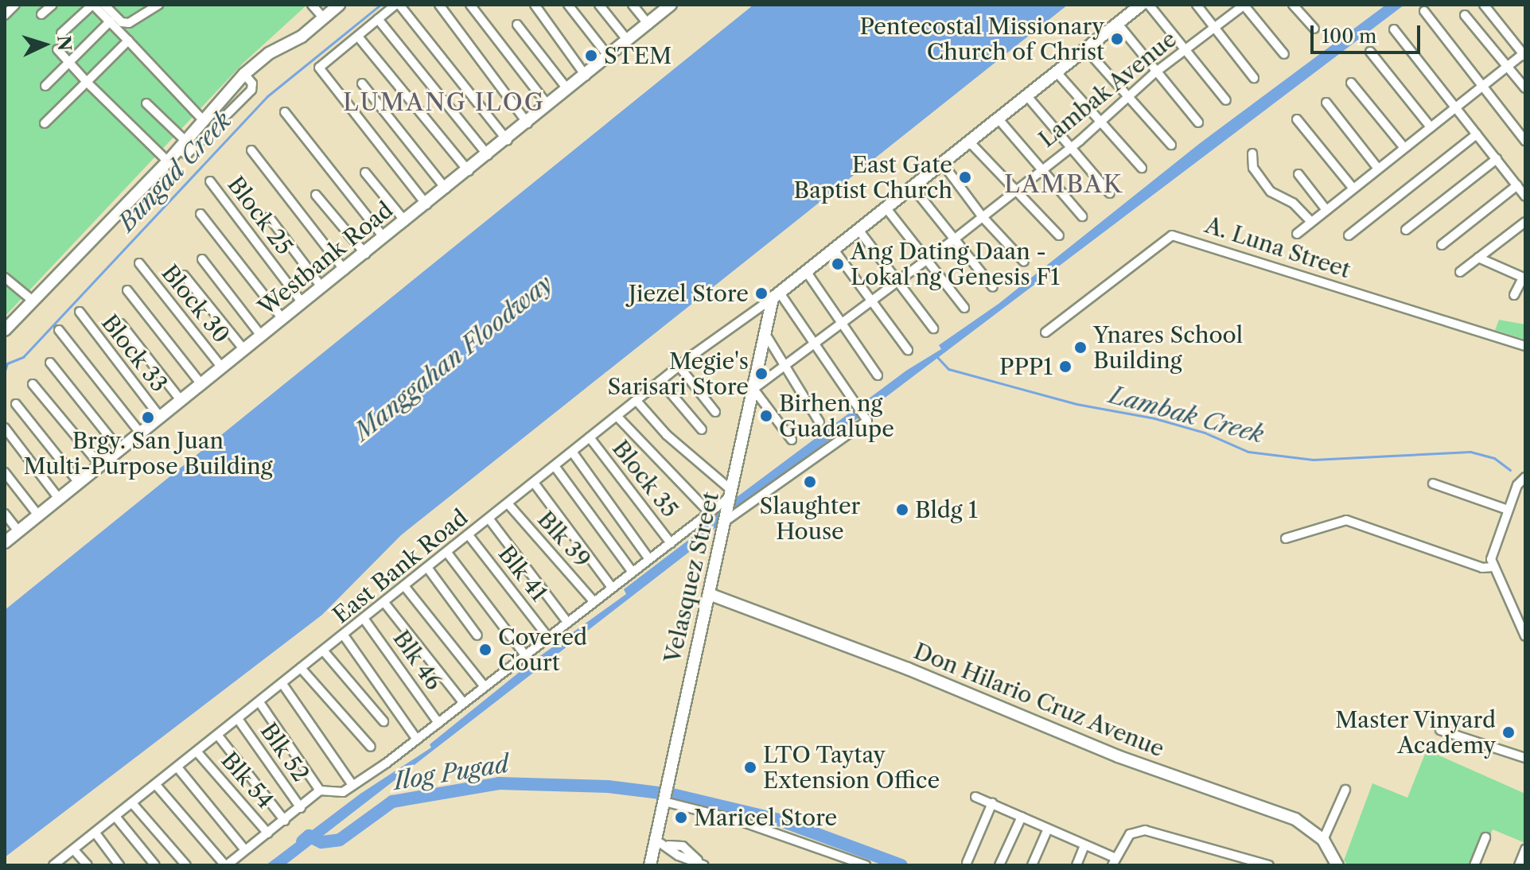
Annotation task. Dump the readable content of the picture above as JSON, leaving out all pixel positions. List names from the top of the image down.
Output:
{
  "streets": {
    "street": [
      "Lambak Avenue",
      "Block 25",
      "A. Luna Street",
      "Westbank Road",
      "Block 30",
      "Block 33",
      "Block 35",
      "Blk 39",
      "East Bank Road",
      "Blk 41",
      "Velasquez Street",
      "Blk 46",
      "Don Hilario Cruz Avenue",
      "Blk 52",
      "Blk 54"
    ]
  },
  "crossings": [
    ["Lambak Avenue", "Velasquez Street"],
    ["Block 25", "Westbank Road"],
    ["Westbank Road", "Block 30"],
    ["Westbank Road", "Block 33"],
    ["Block 35", "East Bank Road"],
    ["Blk 39", "East Bank Road"],
    ["East Bank Road", "Blk 41"],
    ["East Bank Road", "Velasquez Street"],
    ["East Bank Road", "Blk 46"],
    ["East Bank Road", "Blk 52"],
    ["East Bank Road", "Blk 54"],
    ["Velasquez Street", "Don Hilario Cruz Avenue"]
  ],
  "districts": ["LUMANG ILOG", "LAMBAK"],
  "water": [
    "Bungad Creek",
    "Manggahan Floodway",
    "Lambak Creek",
    "Ilog Pugad"
  ],
  "places": [
    "Pentecostal Missionary Church of Christ",
    "STEM",
    "East Gate Baptist Church",
    "Ang Dating Daan - Lokal ng Genesis F1",
    "Jiezel Store",
    "Ynares School Building",
    "PPP1",
    "Megie's Sarisari Store",
    "Birhen ng Guadalupe",
    "Brgy. San Juan Multi-Purpose Building",
    "Slaughter House",
    "Bldg 1",
    "Covered Court",
    "Master Vinyard Academy",
    "LTO Taytay Extension Office",
    "Maricel Store"
  ],
  "scale_bar": "100 m",
  "north": "right"
}
